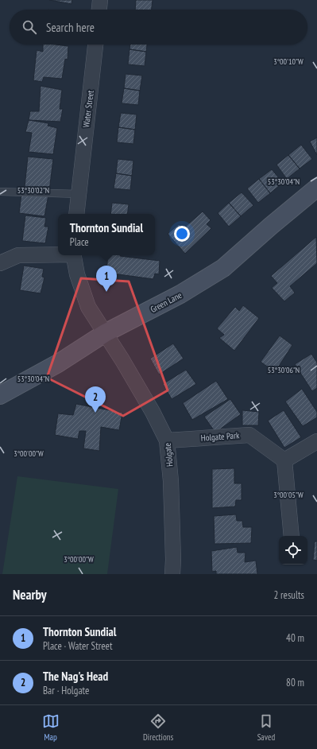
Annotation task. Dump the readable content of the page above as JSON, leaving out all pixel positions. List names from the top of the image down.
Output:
{
  "streets": {
    "main road": ["Green Lane"],
    "street": ["Water Street", "Holgate Park", "Holgate"]
  },
  "crossings": [
    ["Green Lane", "Holgate"],
    ["Holgate Park", "Holgate"]
  ],
  "page": {
    "search": "Search here",
    "popup": ["Thornton Sundial", "Place"],
    "pins": ["1", "2"],
    "heading": ["Nearby", "2 results"],
    "list": [
      {
        "mark": "1",
        "name": "Thornton Sundial",
        "note": "Place · Water Street",
        "value": "40 m"
      },
      {
        "mark": "2",
        "name": "The Nag's Head",
        "note": "Bar · Holgate",
        "value": "80 m"
      }
    ],
    "nav": ["Map", "Directions", "Saved"]
  },
  "coordinates": [
    "3°00'10\"W",
    "53°30'04\"N",
    "53°30'02\"N",
    "53°30'06\"N",
    "3°00'00\"W",
    "3°00'05\"W"
  ]
}
